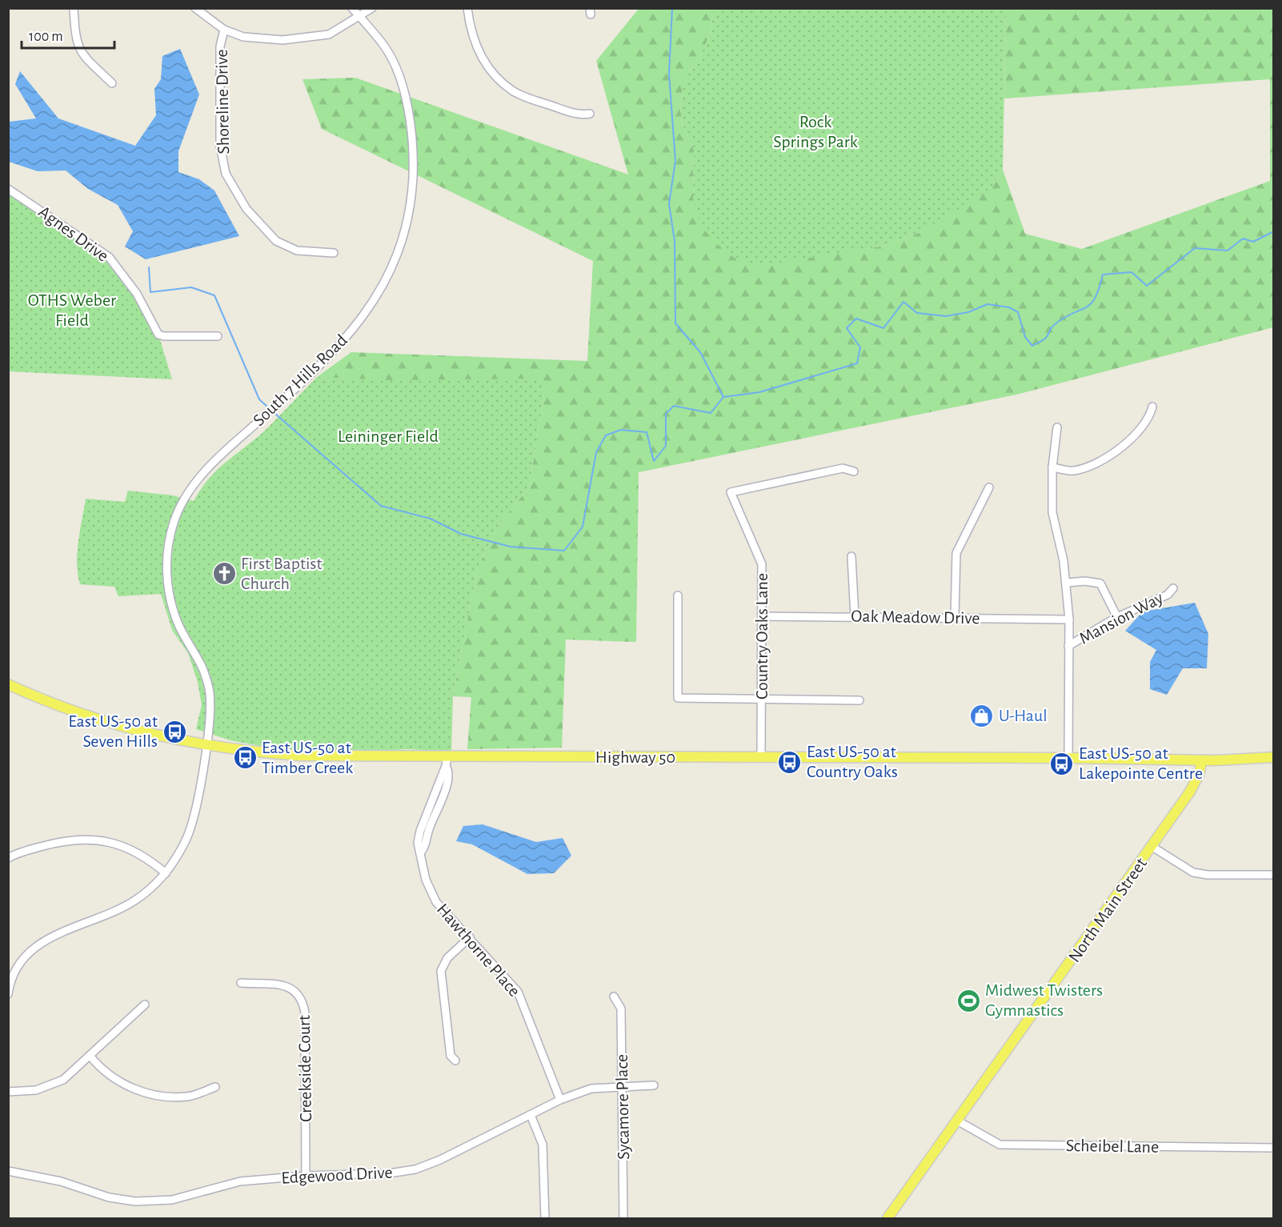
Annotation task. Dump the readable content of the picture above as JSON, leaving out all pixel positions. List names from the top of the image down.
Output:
{
  "streets": {
    "main road": ["Highway 50", "North Main Street"],
    "street": [
      "Shoreline Drive",
      "Agnes Drive",
      "South 7 Hills Road",
      "Oak Meadow Drive",
      "Mansion Way",
      "Country Oaks Lane",
      "Hawthorne Place",
      "Creekside Court",
      "Sycamore Place",
      "Scheibel Lane",
      "Edgewood Drive"
    ]
  },
  "crossings": [
    ["South 7 Hills Road", "Highway 50"],
    ["Oak Meadow Drive", "Country Oaks Lane"],
    ["Country Oaks Lane", "Highway 50"],
    ["Highway 50", "North Main Street"],
    ["Highway 50", "Hawthorne Place"],
    ["North Main Street", "Scheibel Lane"],
    ["Hawthorne Place", "Edgewood Drive"],
    ["Creekside Court", "Edgewood Drive"],
    ["Sycamore Place", "Edgewood Drive"]
  ],
  "parks": ["Rock Springs Park", "OTHS Weber Field", "Leininger Field"],
  "places": {
    "church": ["First Baptist Church"],
    "shop": ["U-Haul"],
    "bus stop": [
      "East US-50 at Seven Hills",
      "East US-50 at Timber Creek",
      "East US-50 at Country Oaks",
      "East US-50 at Lakepointe Centre"
    ],
    "sports": ["Midwest Twisters Gymnastics"]
  },
  "scale_bar": "100 m"
}
